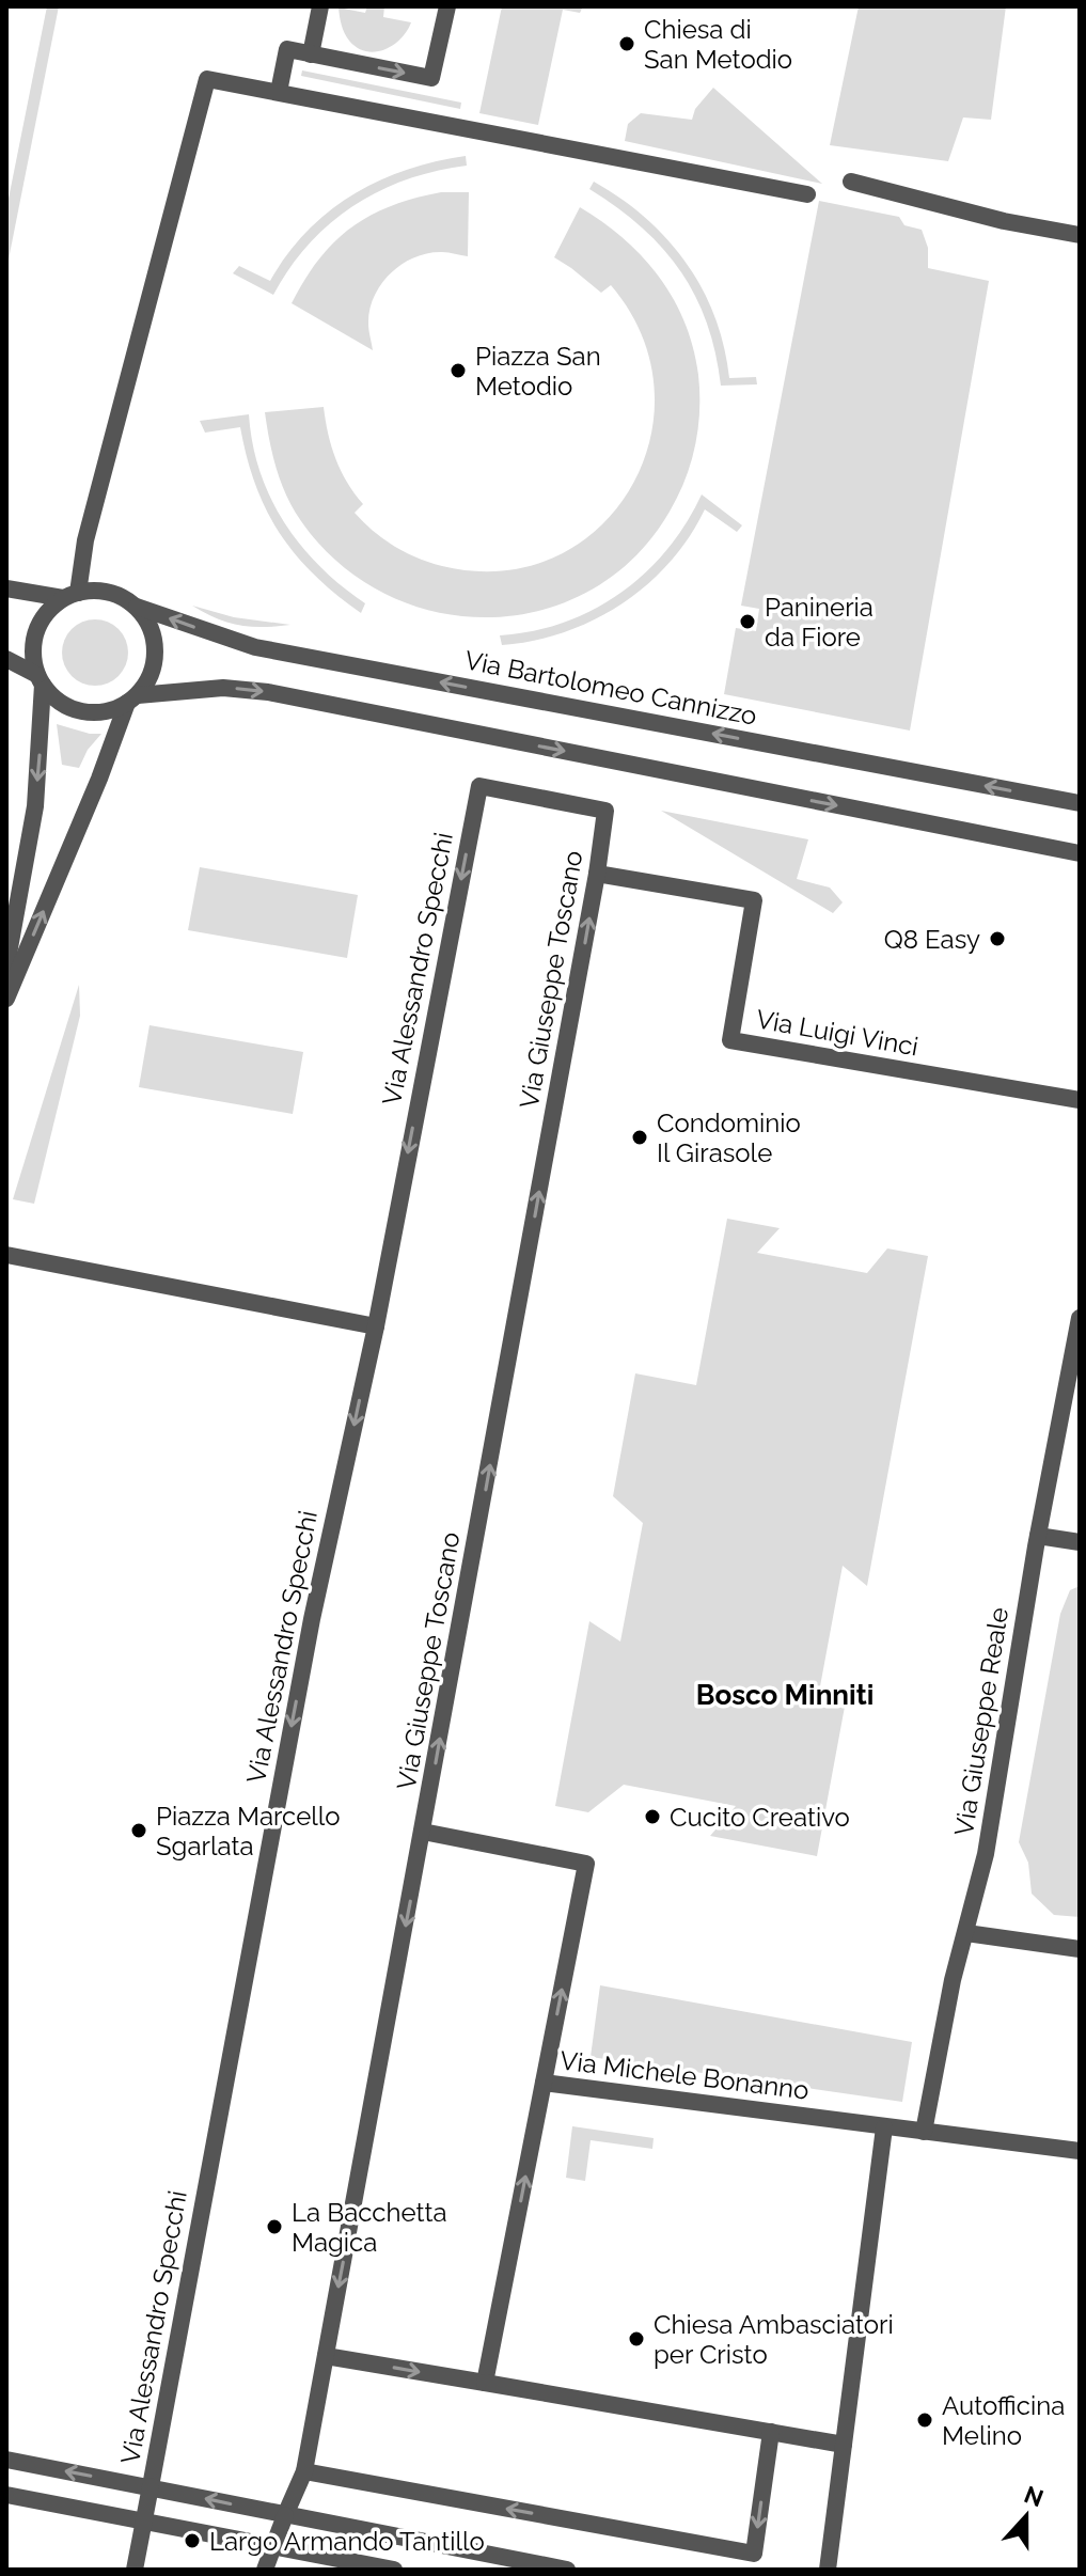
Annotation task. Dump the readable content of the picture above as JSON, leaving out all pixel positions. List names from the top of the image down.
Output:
{
  "streets": {
    "street": [
      "Via Bartolomeo Cannizzo",
      "Via Alessandro Specchi",
      "Via Giuseppe Toscano",
      "Via Luigi Vinci",
      "Via Giuseppe Reale",
      "Via Michele Bonanno"
    ]
  },
  "crossings": [
    ["Via Alessandro Specchi", "Via Giuseppe Toscano"],
    ["Via Giuseppe Toscano", "Via Luigi Vinci"],
    ["Via Giuseppe Reale", "Via Michele Bonanno"]
  ],
  "one_way": ["Via Alessandro Specchi", "Via Michele Bonanno"],
  "districts": ["Bosco Minniti"],
  "places": [
    "Chiesa di San Metodio",
    "Piazza San Metodio",
    "Panineria da Fiore",
    "Q8 Easy",
    "Condominio Il Girasole",
    "Cucito Creativo",
    "Piazza Marcello Sgarlata",
    "La Bacchetta Magica",
    "Chiesa Ambasciatori per Cristo",
    "Autofficina Melino",
    "Largo Armando Tantillo"
  ],
  "north": "top"
}
